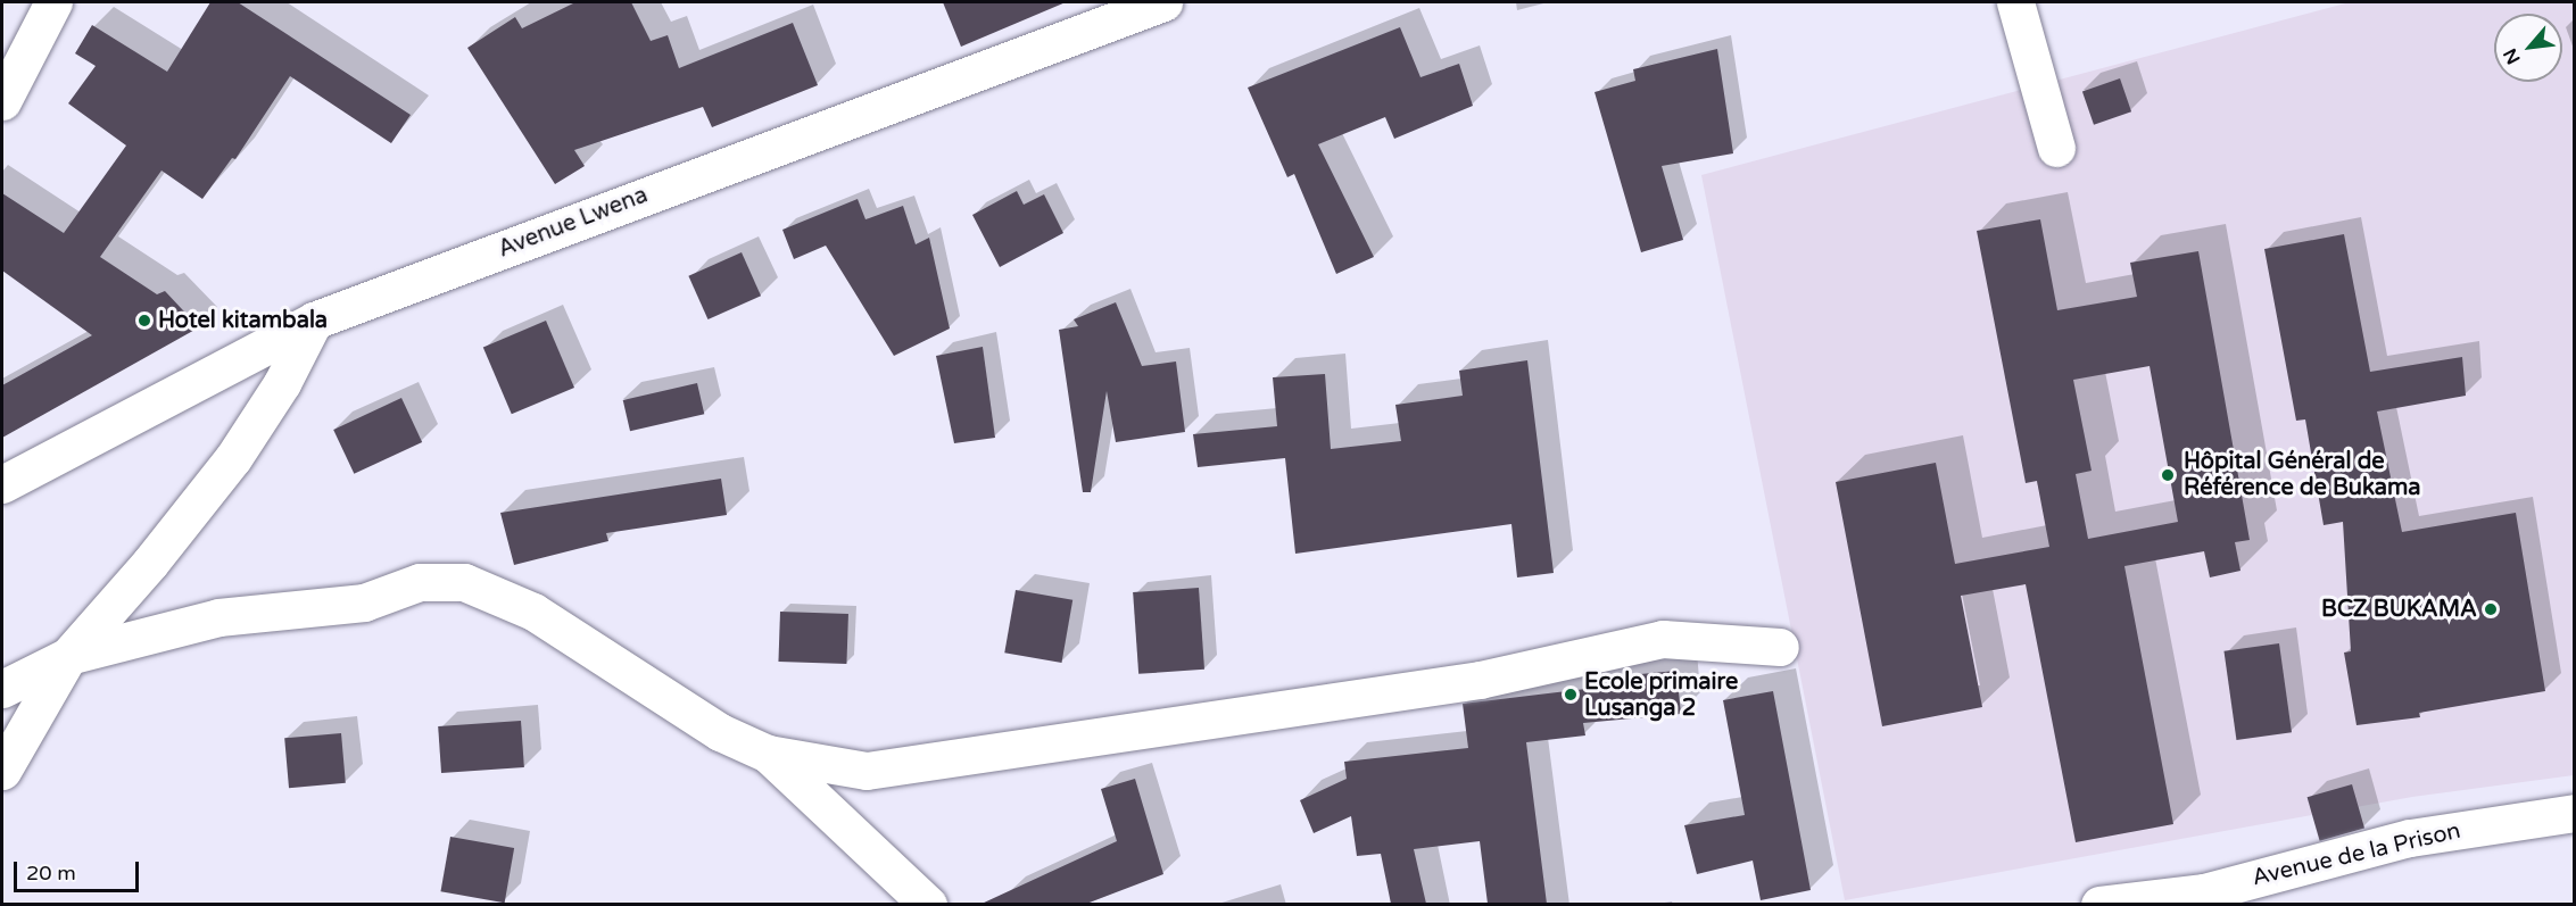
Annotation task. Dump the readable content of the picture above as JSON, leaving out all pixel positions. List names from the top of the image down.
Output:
{
  "streets": {
    "street": ["Avenue Lwena", "Avenue de la Prison"]
  },
  "places": [
    "Hotel kitambala",
    "Hôpital Général de Référence de Bukama",
    "BCZ BUKAMA",
    "Ecole primaire Lusanga 2"
  ],
  "scale_bar": "20 m",
  "north": "bottom left"
}
